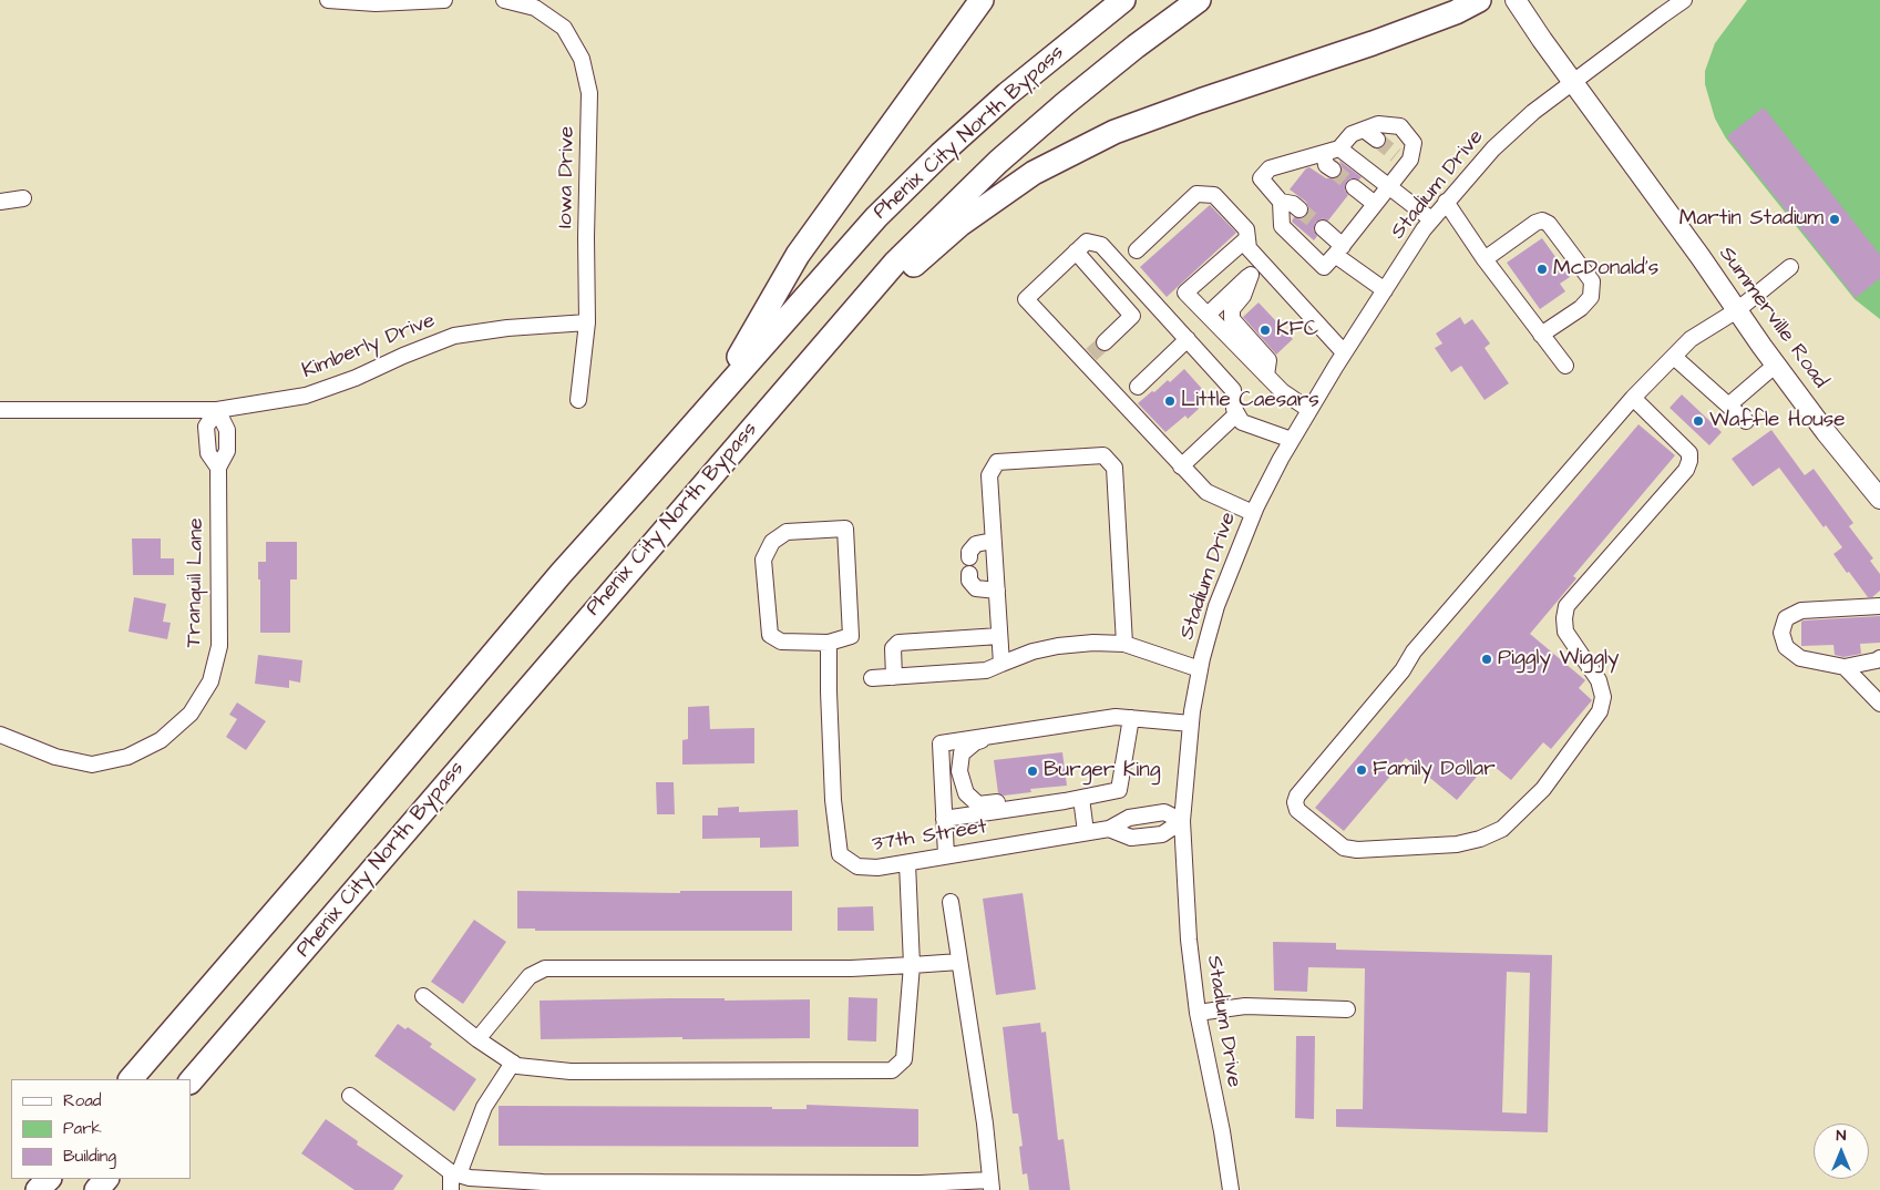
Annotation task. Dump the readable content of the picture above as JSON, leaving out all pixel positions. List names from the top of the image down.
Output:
{
  "streets": {
    "highway": ["Phenix City North Bypass"],
    "main road": ["Summerville Road"],
    "street": [
      "Iowa Drive",
      "Stadium Drive",
      "Kimberly Drive",
      "Tranquil Lane",
      "37th Street"
    ]
  },
  "crossings": [
    ["Iowa Drive", "Kimberly Drive"],
    ["Stadium Drive", "Summerville Road"],
    ["Stadium Drive", "37th Street"],
    ["Kimberly Drive", "Tranquil Lane"]
  ],
  "places": [
    "Martin Stadium",
    "McDonald's",
    "KFC",
    "Little Caesars",
    "Waffle House",
    "Piggly Wiggly",
    "Family Dollar",
    "Burger King"
  ],
  "legend": ["Road", "Park", "Building"],
  "north": "top"
}
